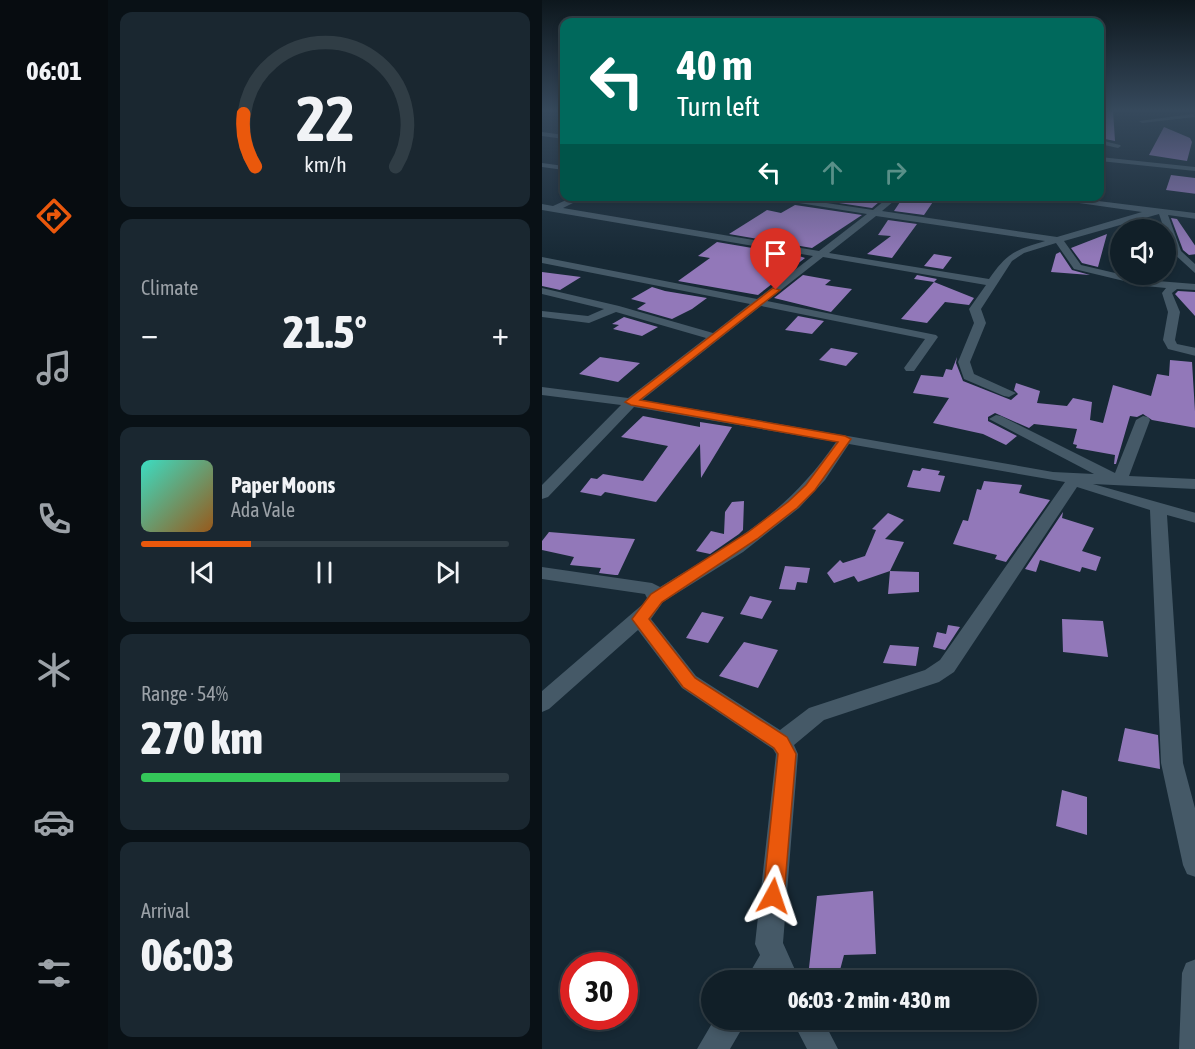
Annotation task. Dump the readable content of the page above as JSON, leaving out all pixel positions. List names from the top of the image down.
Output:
{
  "page": {
    "tabs": "06:01",
    "turn": ["40 m", "Turn left"],
    "tile": [
      "Climate",
      ["Range · 54%", "270 km"],
      ["Arrival", "06:03"]
    ],
    "heat": ["−", "21.5°", "+"],
    "song": ["Paper Moons", "Ada Vale"],
    "limit": "30",
    "trip": "06:03 · 2 min · 430 m",
    "gauge": ["22", "km/h"]
  }
}
